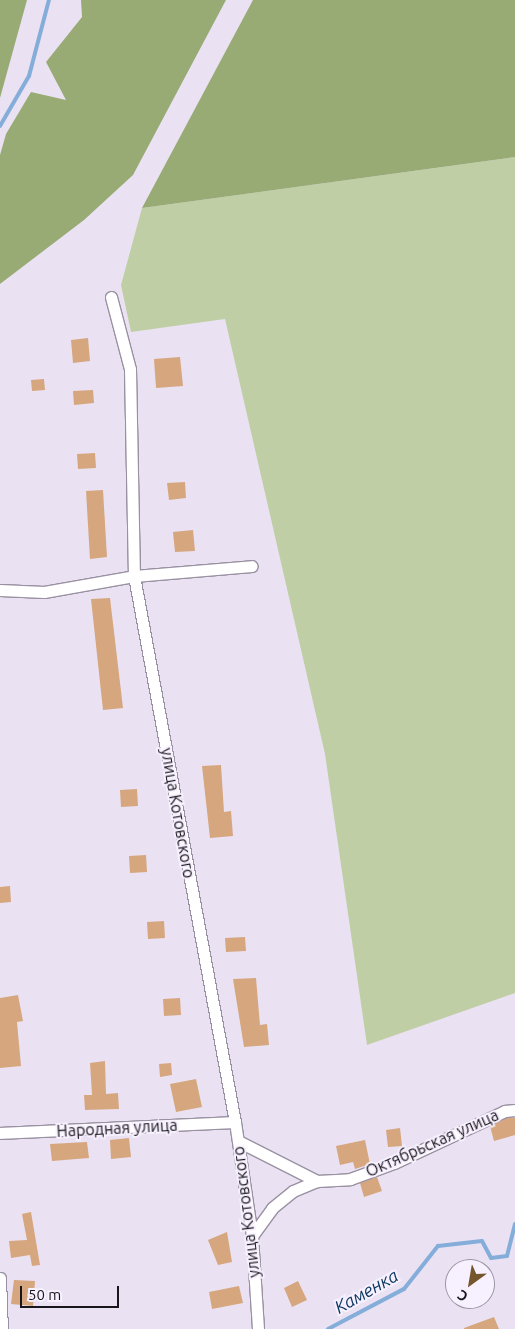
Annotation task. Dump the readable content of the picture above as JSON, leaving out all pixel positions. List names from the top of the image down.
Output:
{
  "streets": {
    "street": ["улица Котовского", "Народная улица", "Октябрьская улица"]
  },
  "crossings": [
    ["улица Котовского", "Народная улица"],
    ["улица Котовского", "Октябрьская улица"]
  ],
  "water": ["Каменка"],
  "scale_bar": "50 m",
  "north": "bottom left"
}
